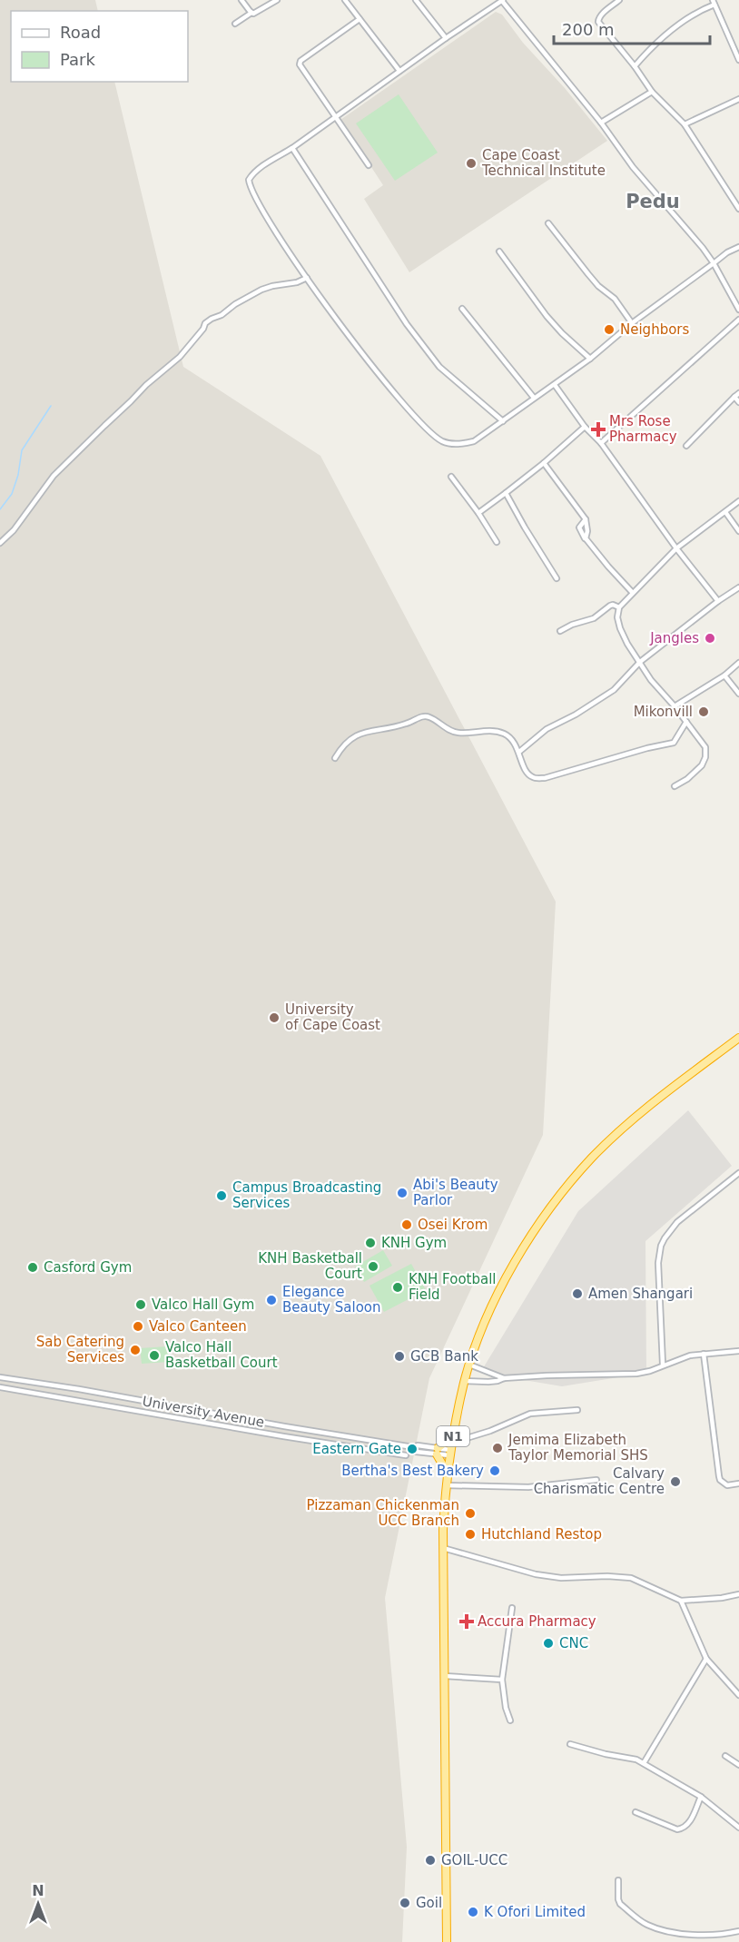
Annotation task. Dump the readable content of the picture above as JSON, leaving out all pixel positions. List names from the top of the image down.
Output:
{
  "streets": {
    "highway": ["N1"],
    "street": ["University Avenue"]
  },
  "districts": ["Pedu"],
  "places": {
    "other": [
      "Cape Coast Technical Institute",
      "Neighbors",
      "Jangles",
      "Mikonvill",
      "University of Cape Coast",
      "Abi's Beauty Parlor",
      "Campus Broadcasting Services",
      "Osei Krom",
      "KNH Gym",
      "KNH Basketball Court",
      "Casford Gym",
      "KNH Football Field",
      "Amen Shangari",
      "Elegance Beauty Saloon",
      "Valco Hall Gym",
      "Valco Canteen",
      "Sab Catering Services",
      "Valco Hall Basketball Court",
      "GCB Bank",
      "Jemima Elizabeth Taylor Memorial SHS",
      "Eastern Gate",
      "Bertha's Best Bakery",
      "Calvary Charismatic Centre",
      "Pizzaman Chickenman UCC Branch",
      "Hutchland Restop",
      "CNC",
      "GOIL-UCC",
      "Goil",
      "K Ofori Limited"
    ],
    "health": ["Mrs Rose Pharmacy", "Accura Pharmacy"]
  },
  "legend": ["Road", "Park"],
  "scale_bar": "200 m",
  "north": "top"
}
